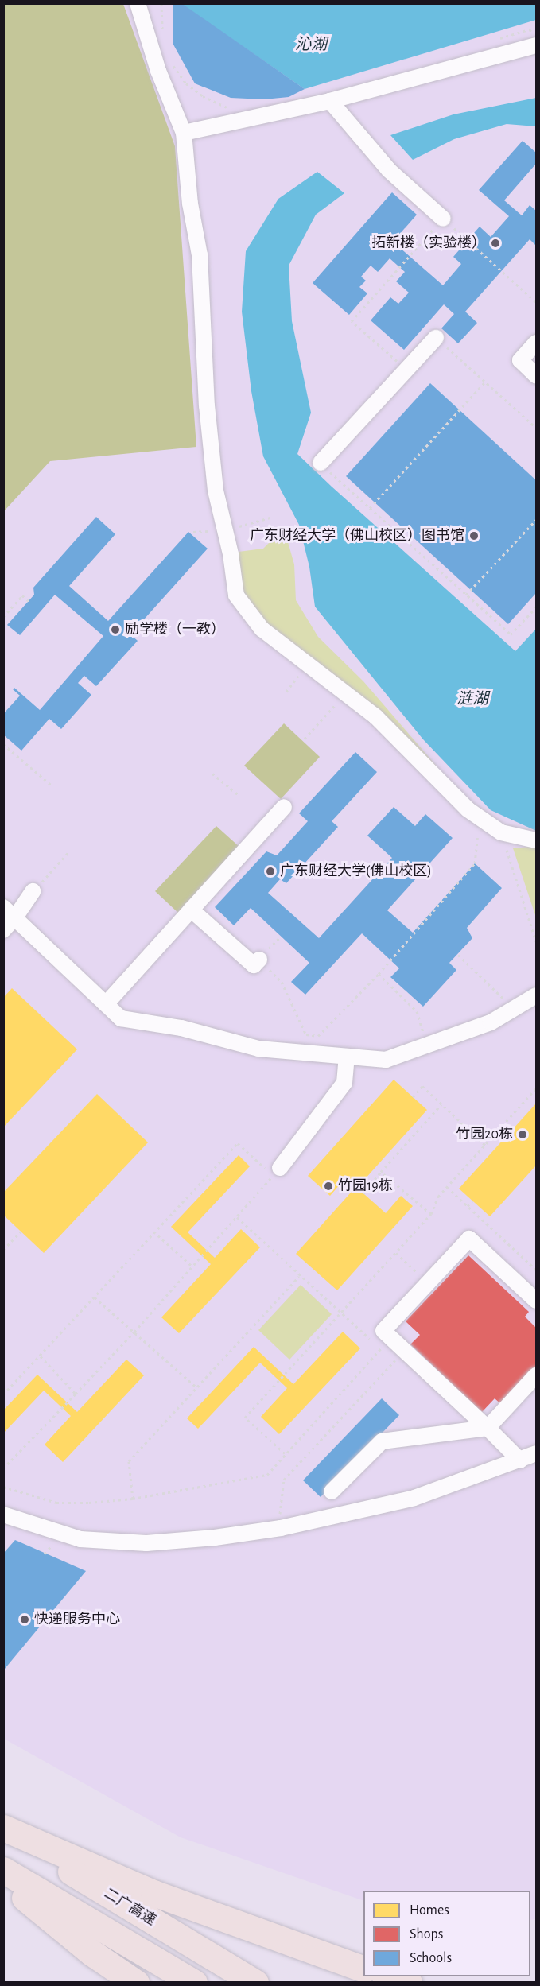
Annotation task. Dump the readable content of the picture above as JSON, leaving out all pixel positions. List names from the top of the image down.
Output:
{
  "streets": {
    "highway": ["二广高速"]
  },
  "water": ["沁湖", "涟湖"],
  "places": [
    "拓新楼（实验楼）",
    "广东财经大学（佛山校区）图书馆",
    "励学楼（一教）",
    "广东财经大学(佛山校区)",
    "竹园20栋",
    "竹园19栋",
    "快递服务中心"
  ],
  "legend": ["Homes", "Shops", "Schools"]
}
